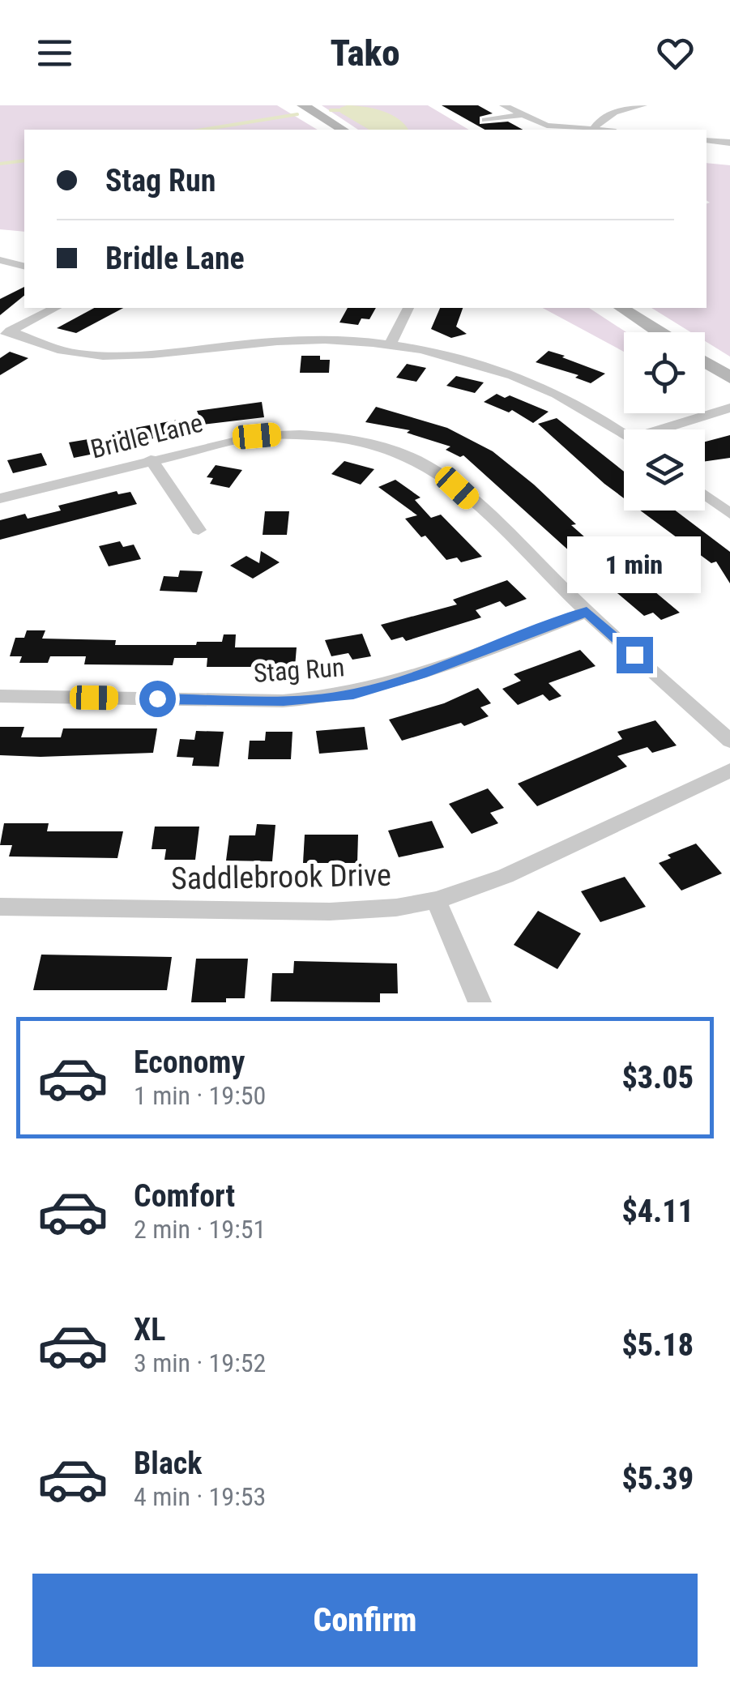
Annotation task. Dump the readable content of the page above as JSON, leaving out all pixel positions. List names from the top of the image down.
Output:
{
  "streets": {
    "street": ["Bridle Lane", "Stag Run", "Saddlebrook Drive"]
  },
  "crossings": [
    ["Bridle Lane", "Stag Run"]
  ],
  "page": {
    "header": "Tako",
    "banner": ["Stag Run", "Bridle Lane"],
    "bubble": "1 min",
    "list": [
      {
        "name": "Economy",
        "note": "1 min · 19:50",
        "value": "$3.05"
      },
      {
        "name": "Comfort",
        "note": "2 min · 19:51",
        "value": "$4.11"
      },
      {
        "name": "XL",
        "note": "3 min · 19:52",
        "value": "$5.18"
      },
      {
        "name": "Black",
        "note": "4 min · 19:53",
        "value": "$5.39"
      }
    ],
    "buttons": "Confirm"
  }
}
